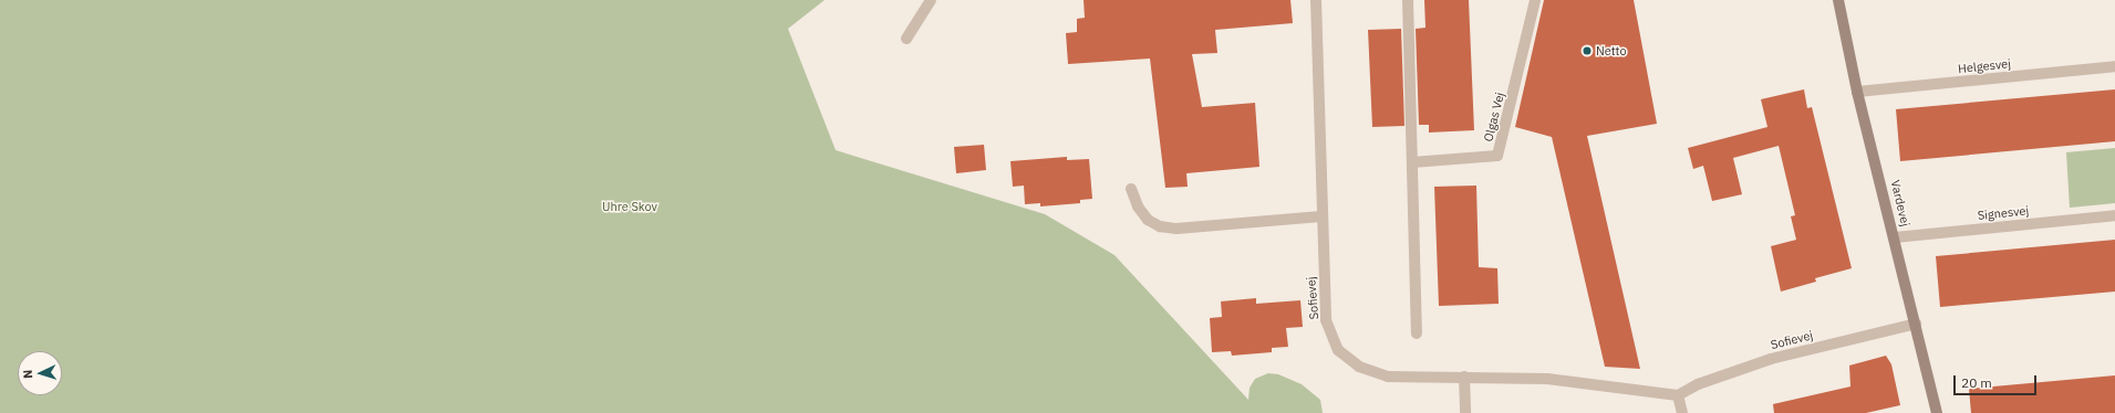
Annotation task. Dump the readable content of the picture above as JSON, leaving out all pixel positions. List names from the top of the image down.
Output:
{
  "streets": {
    "street": [
      "Helgesvej",
      "Olgas Vej",
      "Vardevej",
      "Signesvej",
      "Sofievej"
    ]
  },
  "crossings": [
    ["Helgesvej", "Vardevej"],
    ["Vardevej", "Signesvej"],
    ["Vardevej", "Sofievej"]
  ],
  "parks": ["Uhre Skov"],
  "places": ["Netto"],
  "scale_bar": "20 m",
  "north": "left"
}
